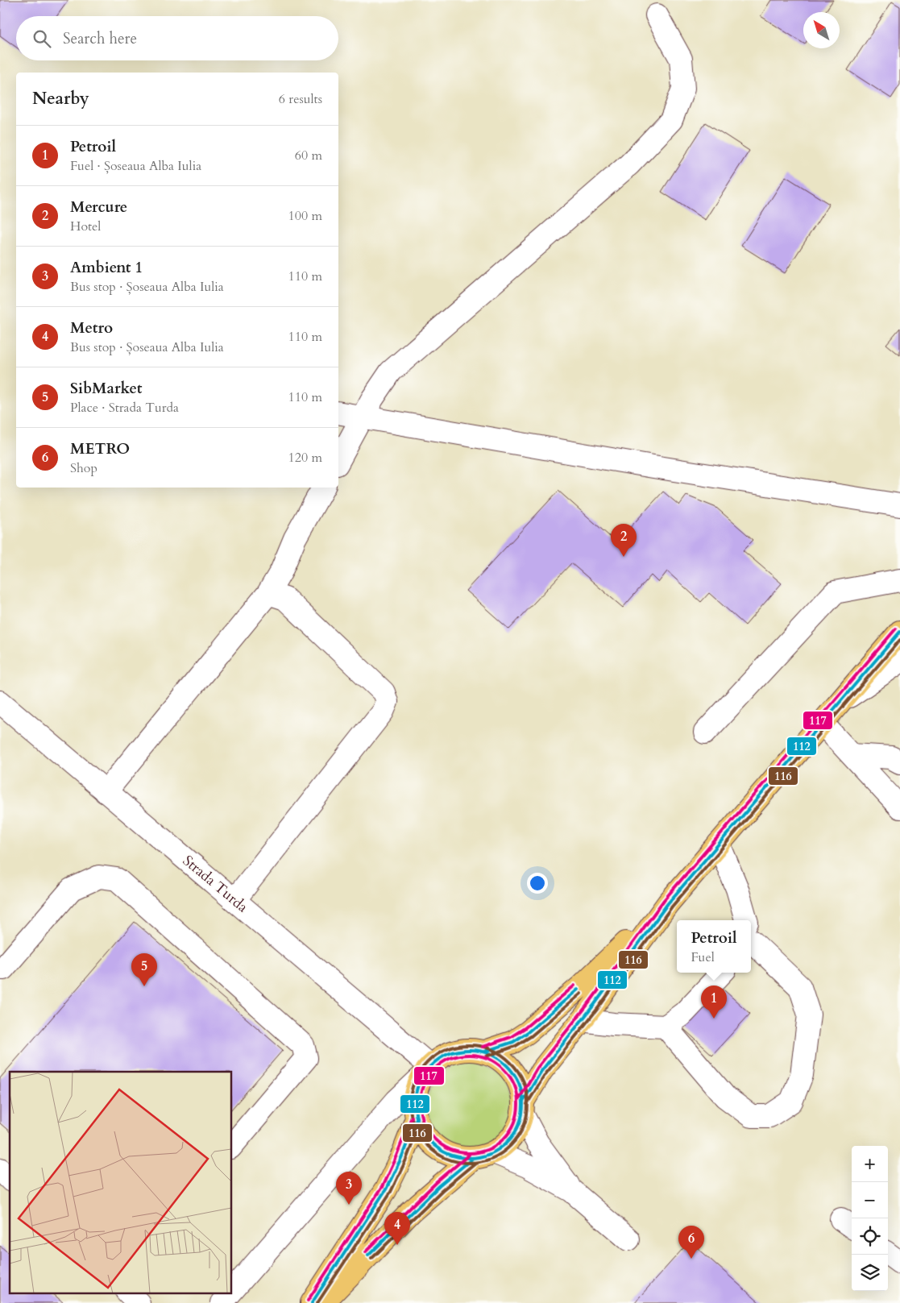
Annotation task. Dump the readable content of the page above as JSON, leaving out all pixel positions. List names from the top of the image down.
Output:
{
  "streets": {
    "street": ["Strada Turda"]
  },
  "lines": ["transit line 117", "transit line 112", "transit line 116"],
  "north": "top left",
  "page": {
    "search": "Search here",
    "heading": ["Nearby", "6 results"],
    "list": [
      {
        "mark": "1",
        "name": "Petroil",
        "note": "Fuel · Șoseaua Alba Iulia",
        "value": "60 m"
      },
      {
        "mark": "2",
        "name": "Mercure",
        "note": "Hotel",
        "value": "100 m"
      },
      {
        "mark": "3",
        "name": "Ambient 1",
        "note": "Bus stop · Șoseaua Alba Iulia",
        "value": "110 m"
      },
      {
        "mark": "4",
        "name": "Metro",
        "note": "Bus stop · Șoseaua Alba Iulia",
        "value": "110 m"
      },
      {
        "mark": "5",
        "name": "SibMarket",
        "note": "Place · Strada Turda",
        "value": "110 m"
      },
      {
        "mark": "6",
        "name": "METRO",
        "note": "Shop",
        "value": "120 m"
      }
    ],
    "pins": [
      "2",
      "5",
      "1",
      "3",
      "4",
      "6"
    ],
    "popup": ["Petroil", "Fuel"],
    "map_buttons": ["+", "−"]
  }
}
